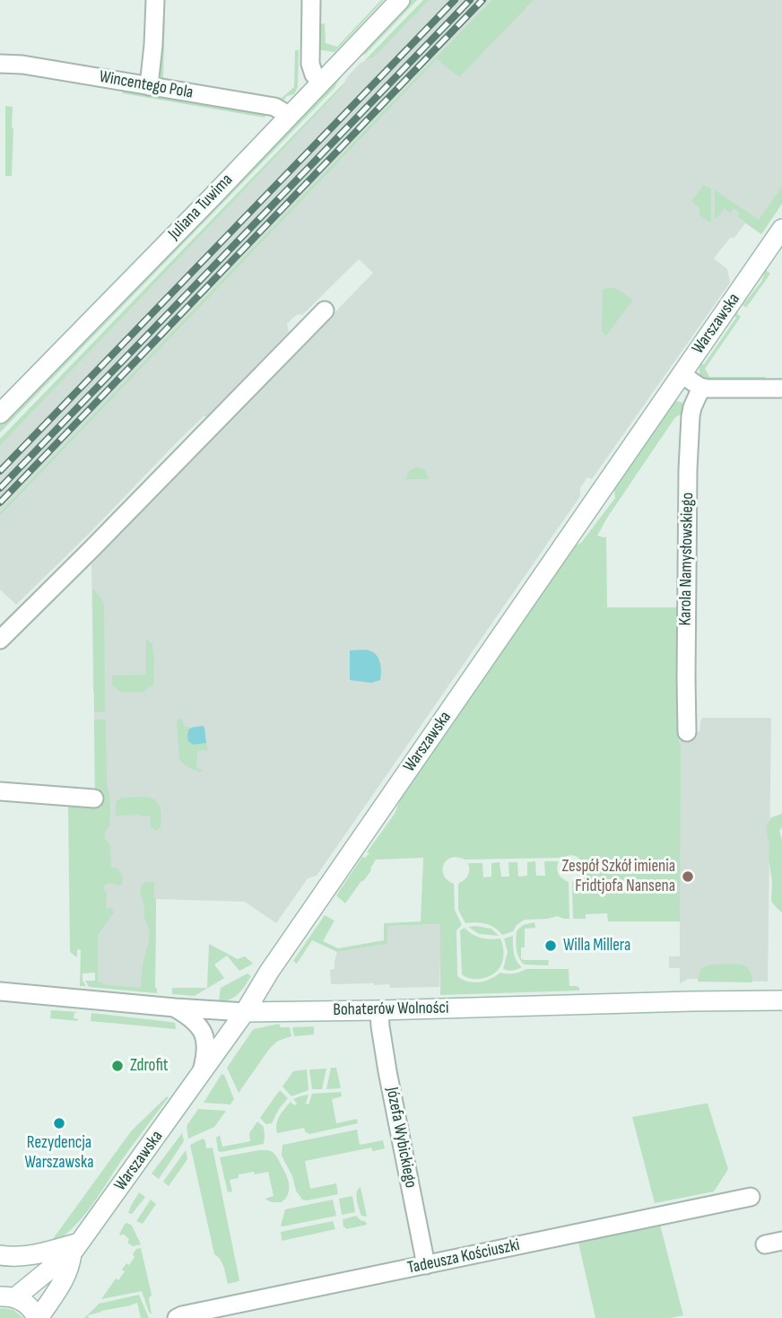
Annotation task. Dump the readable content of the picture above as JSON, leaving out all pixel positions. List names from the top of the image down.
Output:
{
  "streets": {
    "street": [
      "Wincentego Pola",
      "Juliana Tuwima",
      "Warszawska",
      "Karola Namysłowskiego",
      "Bohaterów Wolności",
      "Józefa Wybickiego",
      "Tadeusza Kościuszki"
    ]
  },
  "crossings": [
    ["Wincentego Pola", "Juliana Tuwima"],
    ["Warszawska", "Bohaterów Wolności"],
    ["Bohaterów Wolności", "Józefa Wybickiego"],
    ["Józefa Wybickiego", "Tadeusza Kościuszki"]
  ],
  "places": [
    "Zespół Szkół imienia Fridtjofa Nansena",
    "Willa Millera",
    "Zdrofit",
    "Rezydencja Warszawska"
  ]
}
